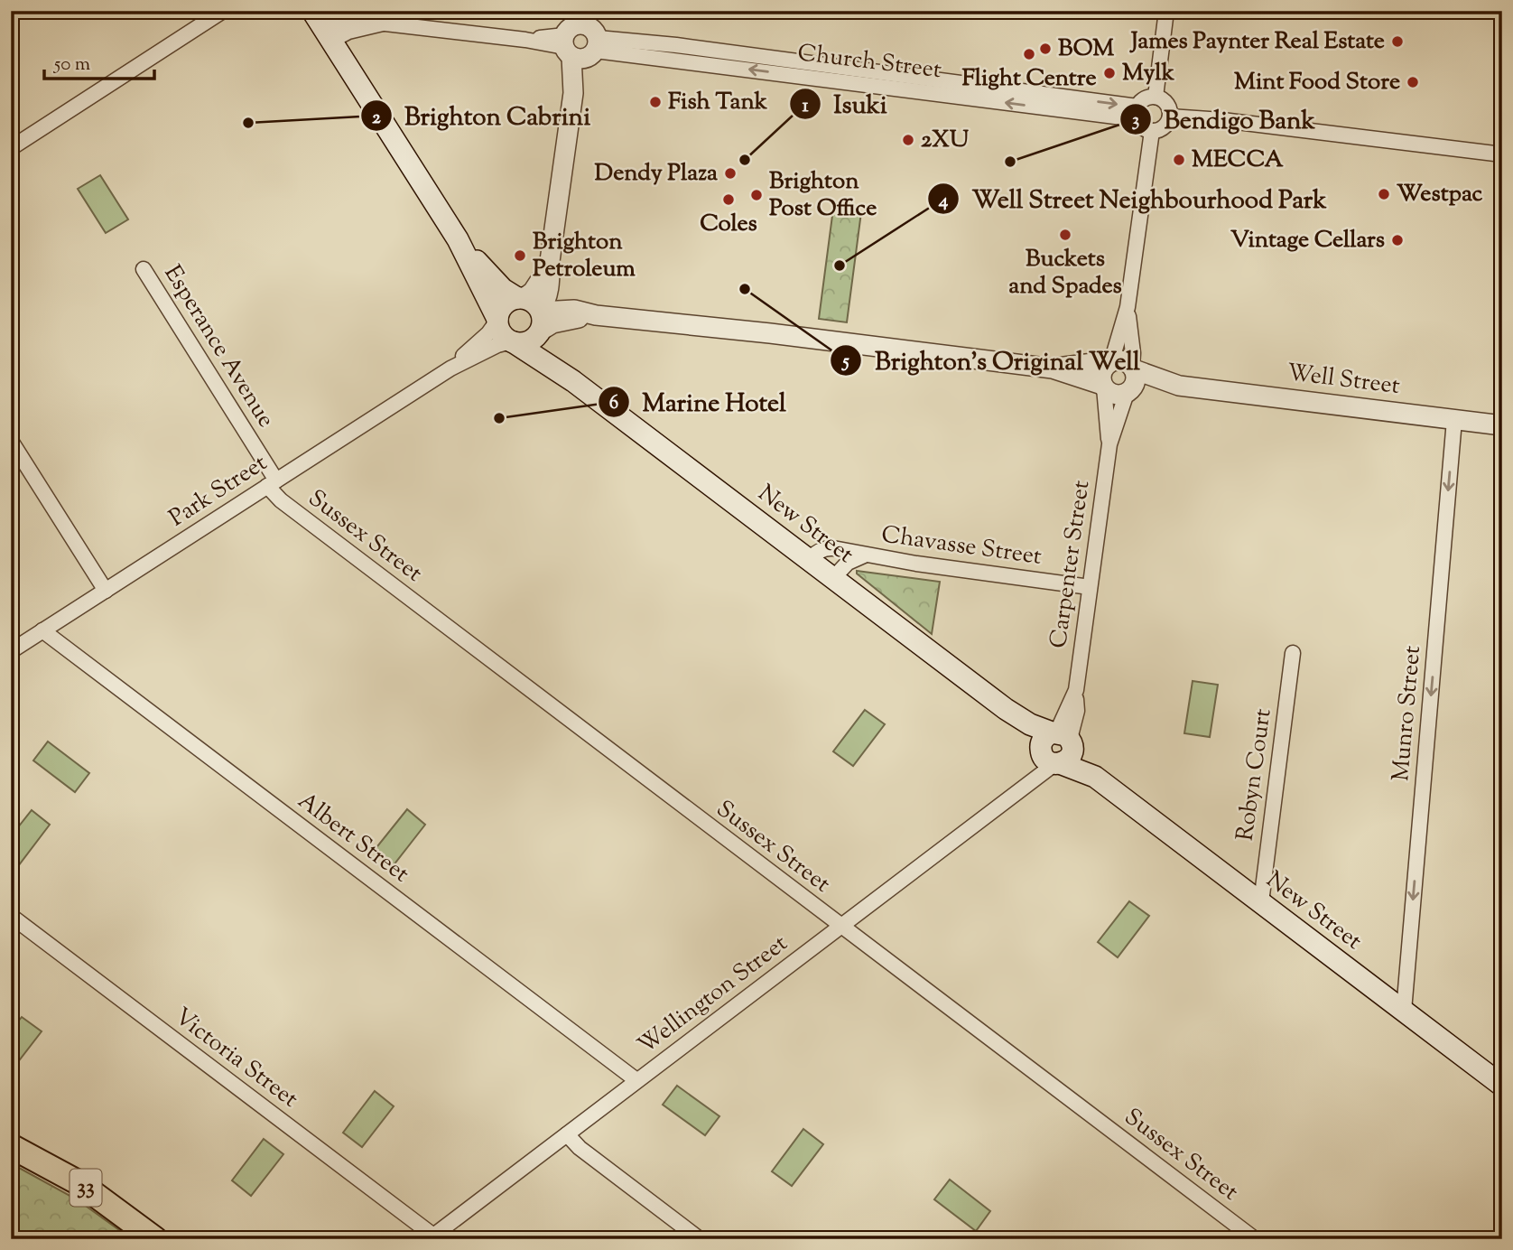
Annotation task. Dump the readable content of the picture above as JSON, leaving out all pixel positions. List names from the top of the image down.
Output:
{
  "streets": {
    "main road": ["New Street", "33"],
    "street": [
      "Church Street",
      "Esperance Avenue",
      "Well Street",
      "Park Street",
      "Sussex Street",
      "Chavasse Street",
      "Carpenter Street",
      "Munro Street",
      "Robyn Court",
      "Albert Street",
      "Wellington Street",
      "Victoria Street"
    ]
  },
  "crossings": [
    ["Church Street", "New Street"],
    ["Esperance Avenue", "Park Street"],
    ["Esperance Avenue", "Sussex Street"],
    ["Well Street", "Carpenter Street"],
    ["Well Street", "Munro Street"],
    ["Park Street", "New Street"],
    ["Park Street", "Sussex Street"],
    ["Park Street", "Albert Street"],
    ["New Street", "Chavasse Street"],
    ["New Street", "Carpenter Street"],
    ["New Street", "Munro Street"],
    ["New Street", "Robyn Court"],
    ["New Street", "Wellington Street"],
    ["Sussex Street", "Wellington Street"],
    ["Chavasse Street", "Carpenter Street"],
    ["Carpenter Street", "Wellington Street"],
    ["Albert Street", "Wellington Street"],
    ["Wellington Street", "Victoria Street"]
  ],
  "one_way": ["Munro Street"],
  "places": [
    "James Paynter Real Estate",
    "BOM",
    "Flight Centre",
    "Mylk",
    "Mint Food Store",
    "Fish Tank",
    "Brighton Cabrini",
    "2XU",
    "Isuki",
    "MECCA",
    "Bendigo Bank",
    "Dendy Plaza",
    "Westpac",
    "Brighton Post Office",
    "Coles",
    "Buckets and Spades",
    "Vintage Cellars",
    "Brighton Petroleum",
    "Well Street Neighbourhood Park",
    "Brighton’s Original Well",
    "Marine Hotel"
  ],
  "scale_bar": "50 m"
}
